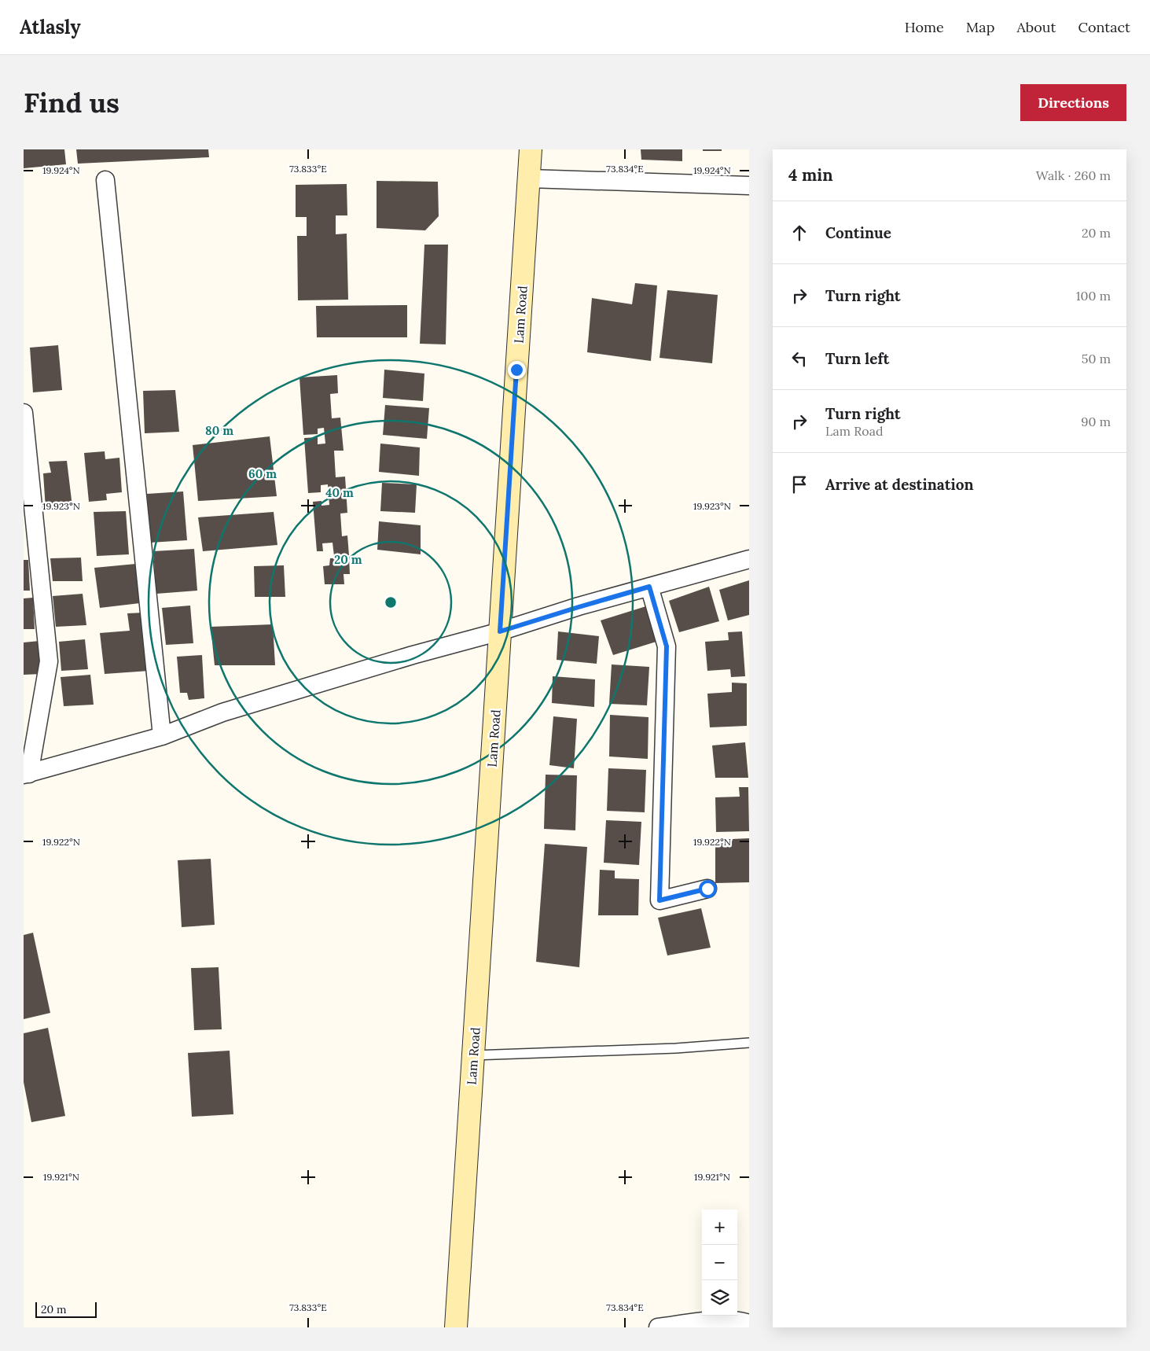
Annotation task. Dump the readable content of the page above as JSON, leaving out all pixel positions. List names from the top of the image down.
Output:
{
  "streets": {
    "main road": ["Lam Road"]
  },
  "scale_bar": "20 m",
  "page": {
    "header": "Atlasly",
    "nav": [
      "Home",
      "Map",
      "About",
      "Contact"
    ],
    "buttons": "Directions",
    "title": "Find us",
    "heading": ["4 min", "Walk · 260 m"],
    "list": [
      ["Continue", "20 m"],
      ["Turn right", "100 m"],
      ["Turn left", "50 m"],
      ["Turn right", "Lam Road", "90 m"],
      "Arrive at destination"
    ],
    "map_buttons": ["+", "−"],
    "scale": "20 m"
  },
  "coordinates": [
    "73.833°E",
    "73.834°E",
    "19.924°N",
    "19.923°N",
    "19.922°N",
    "19.921°N"
  ],
  "rings": [
    "80 m",
    "60 m",
    "40 m",
    "20 m"
  ]
}
